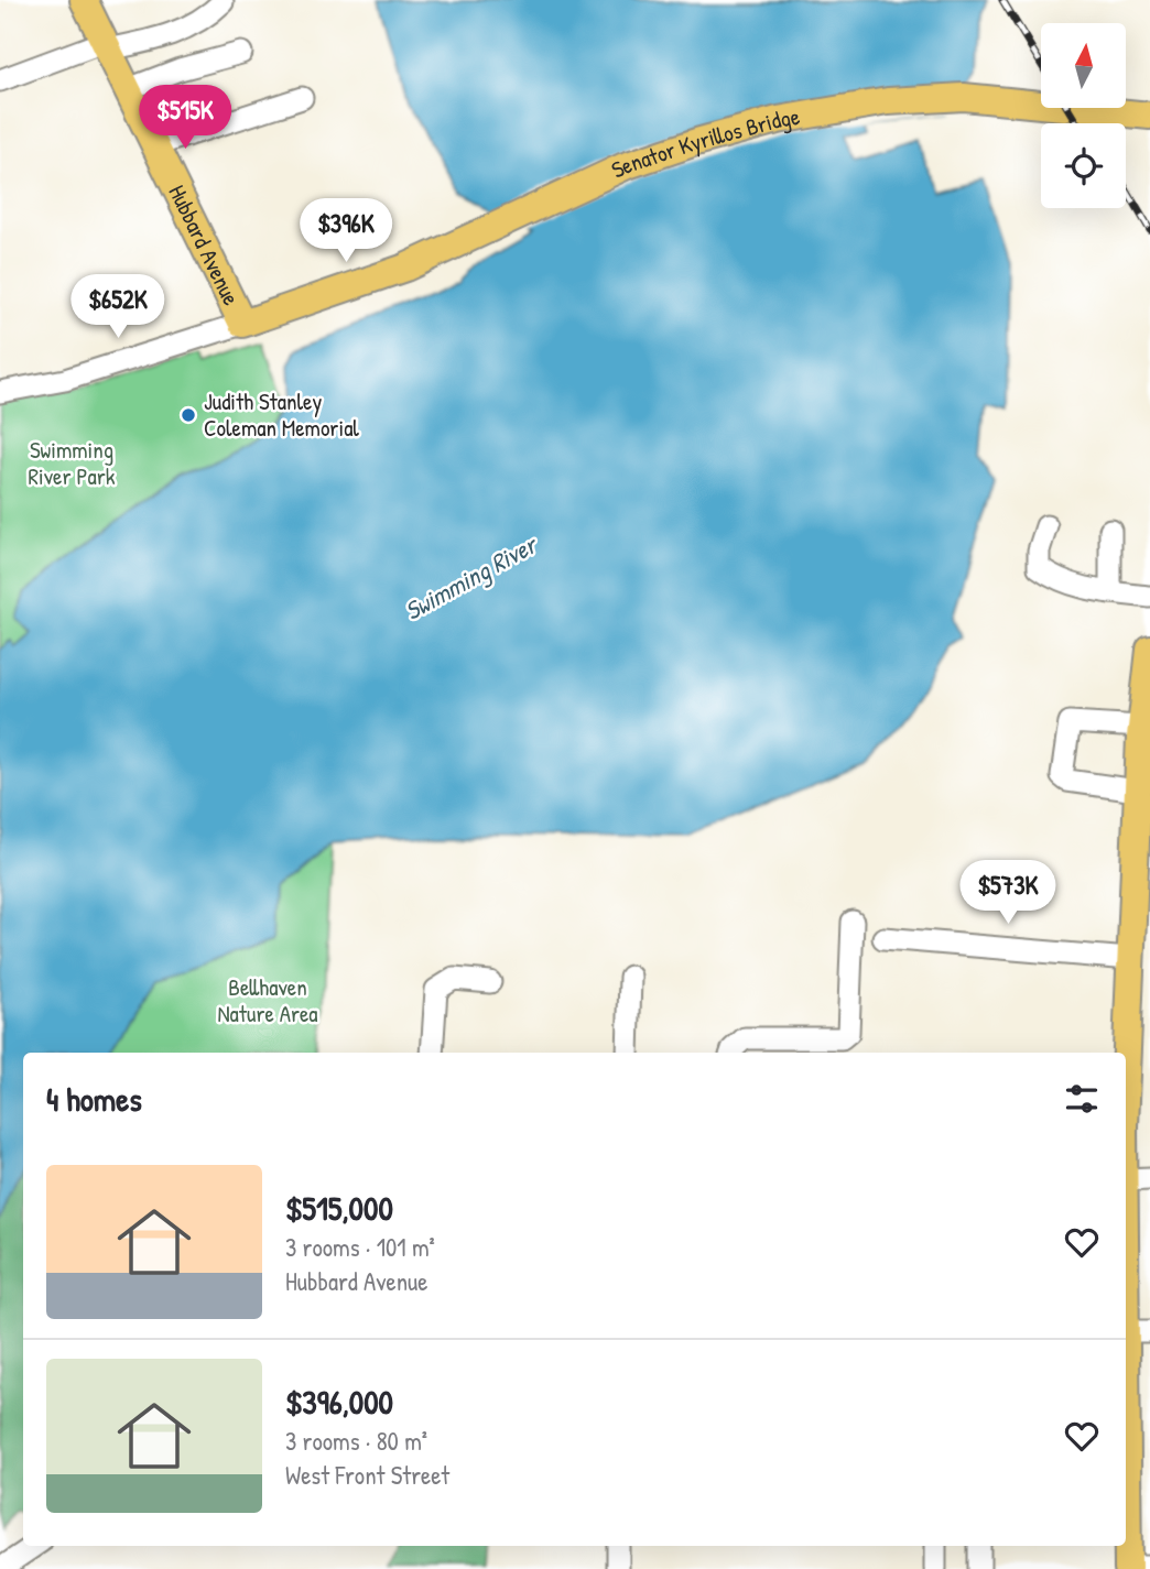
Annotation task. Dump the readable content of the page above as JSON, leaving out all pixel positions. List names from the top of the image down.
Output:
{
  "streets": {
    "main road": ["Senator Kyrillos Bridge", "Hubbard Avenue"]
  },
  "crossings": [
    ["Senator Kyrillos Bridge", "Hubbard Avenue"]
  ],
  "water": ["Swimming River"],
  "parks": ["Swimming River Park", "Bellhaven Nature Area"],
  "places": ["Judith Stanley Coleman Memorial"],
  "north": "top",
  "page": {
    "price": [
      "$515K",
      "$396K",
      "$652K",
      "$573K"
    ],
    "heading": "4 homes",
    "list": [
      {
        "name": "$515,000",
        "note": "3 rooms · 101 m² · Hubbard Avenue"
      },
      {
        "name": "$396,000",
        "note": "3 rooms · 80 m² · West Front Street"
      }
    ]
  }
}
